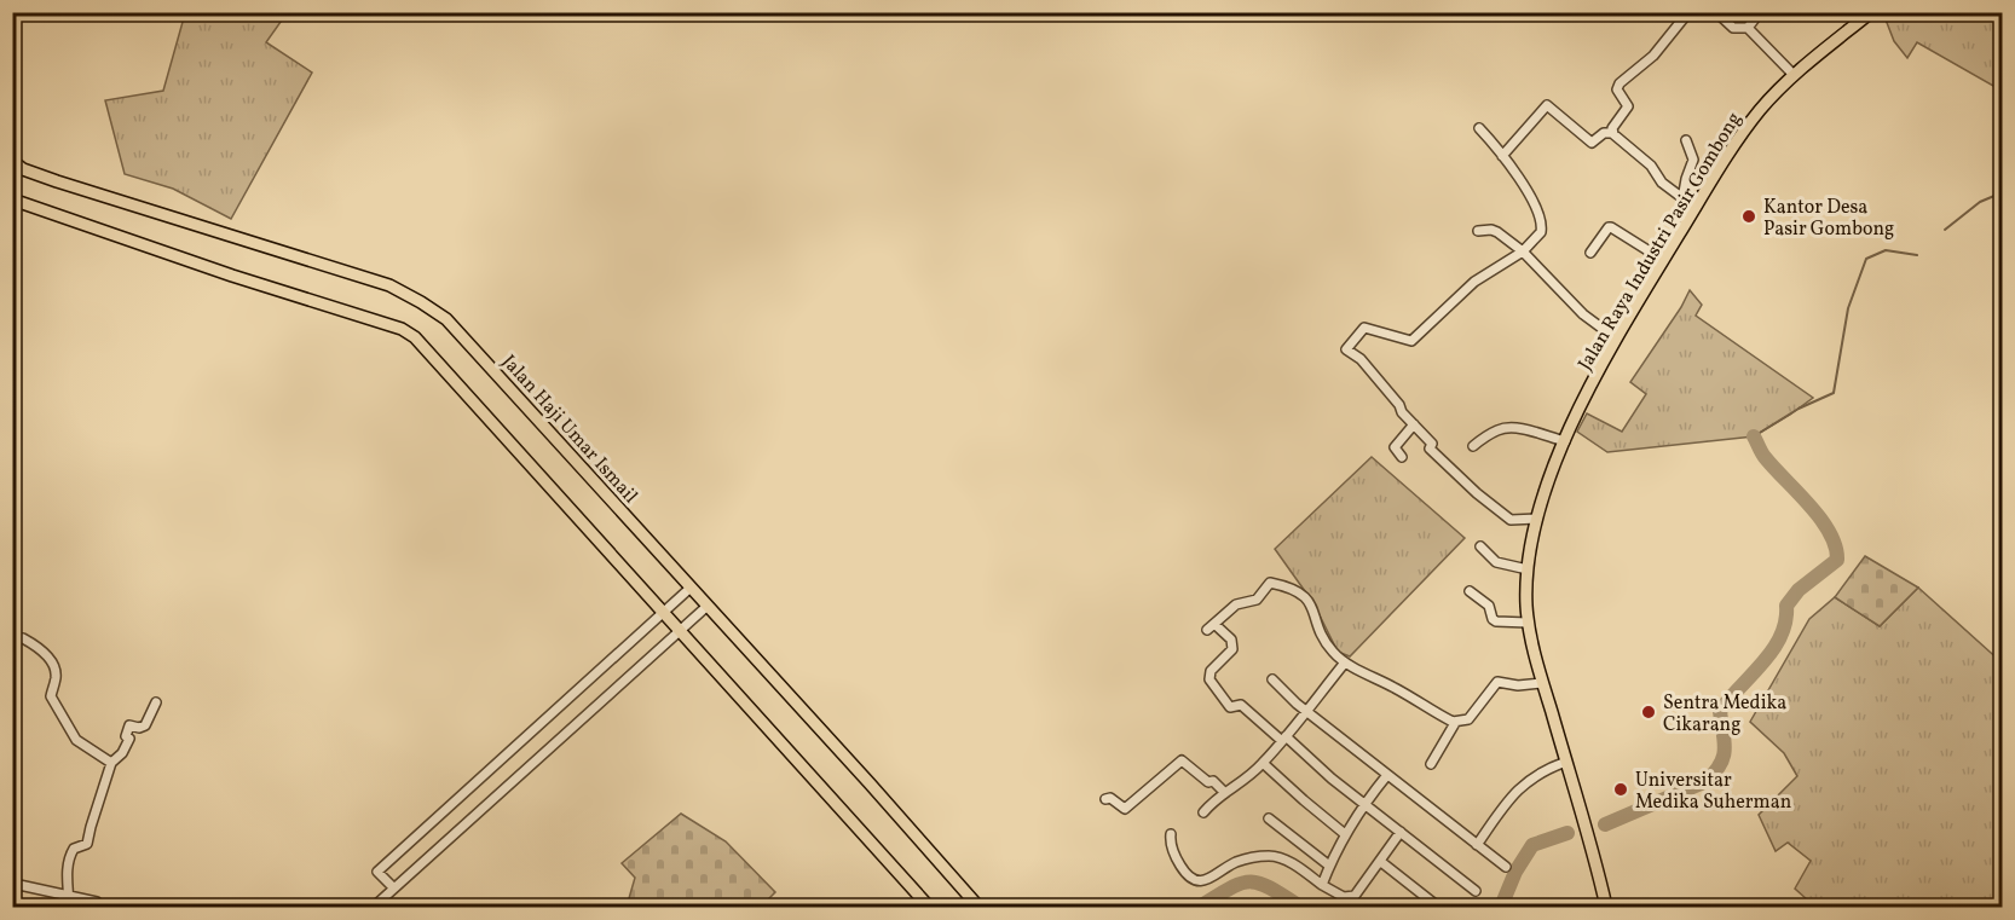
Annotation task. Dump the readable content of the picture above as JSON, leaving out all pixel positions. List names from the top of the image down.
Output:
{
  "streets": {
    "main road": ["Jalan Raya Industri Pasir Gombong", "Jalan Haji Umar Ismail"]
  },
  "places": ["Kantor Desa Pasir Gombong", "Sentra Medika Cikarang", "Universitar Medika Suherman"]
}
